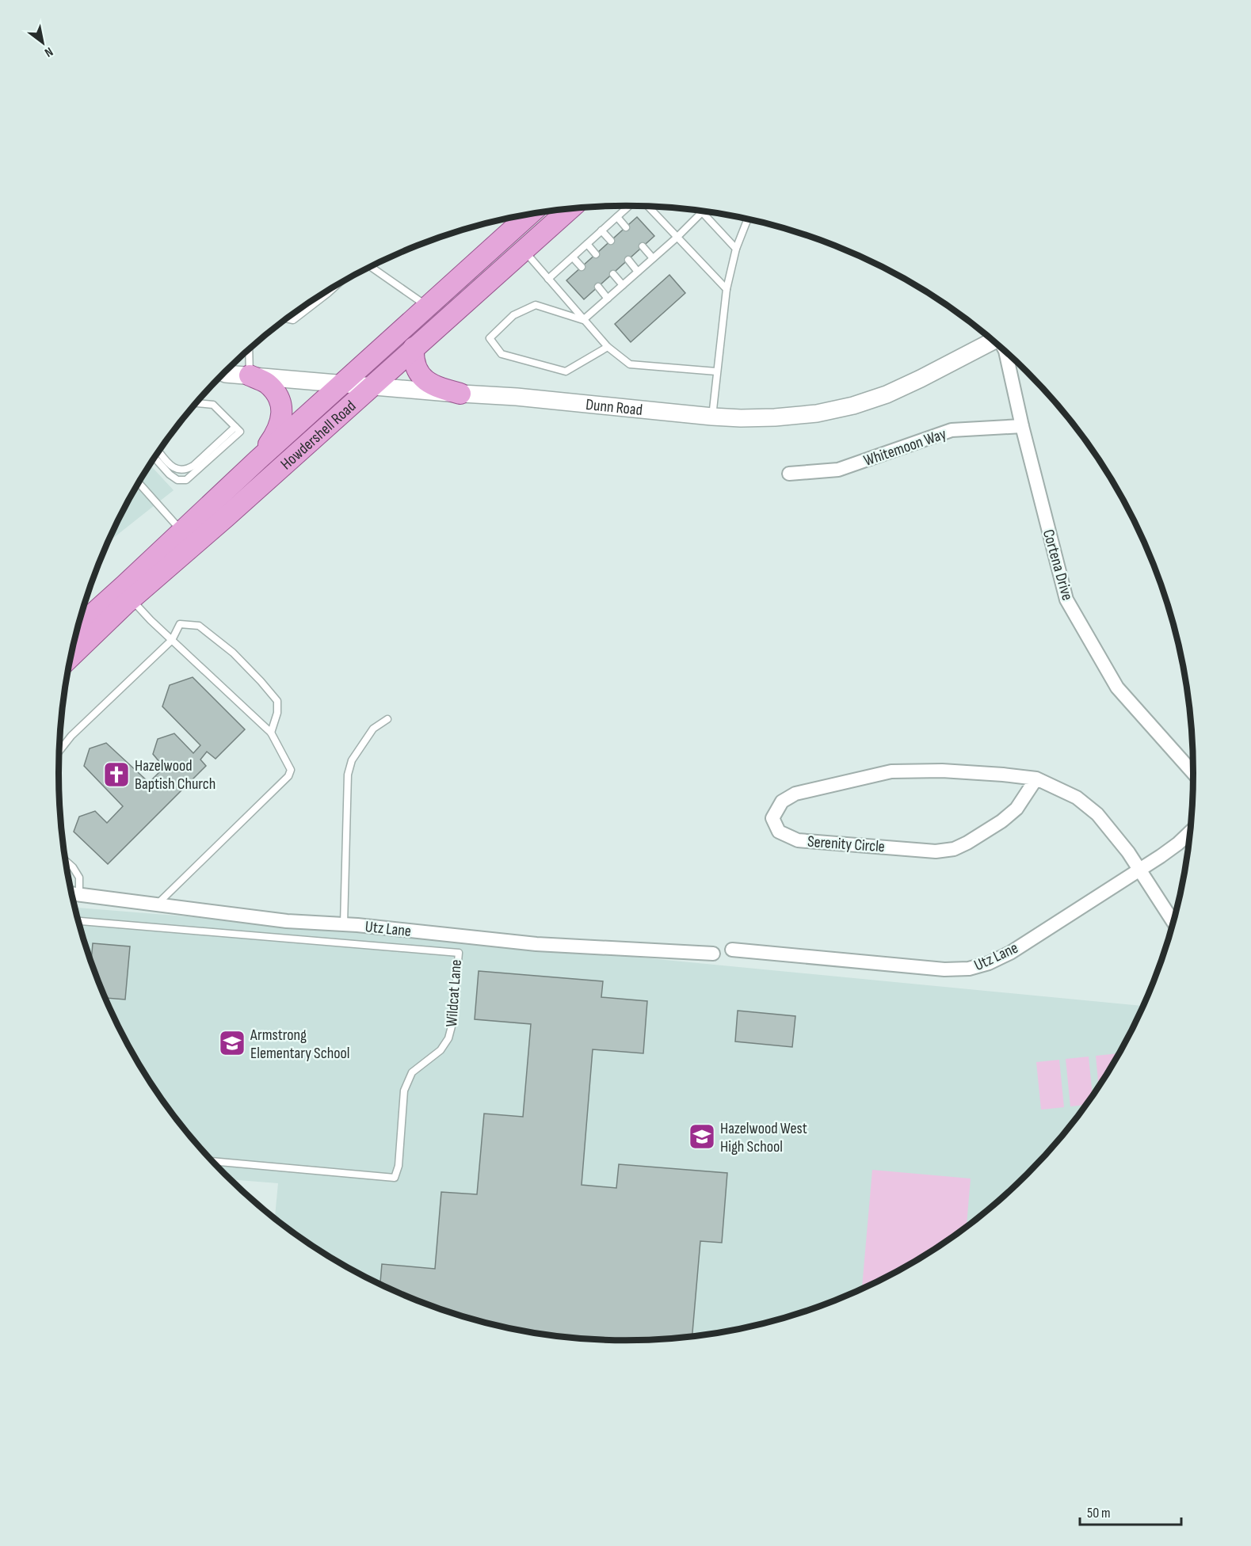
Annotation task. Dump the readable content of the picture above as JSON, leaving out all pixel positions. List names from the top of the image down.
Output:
{
  "streets": {
    "main road": ["Howdershell Road"],
    "street": [
      "Dunn Road",
      "Whitemoon Way",
      "Cortena Drive",
      "Serenity Circle",
      "Utz Lane"
    ],
    "lane": ["Wildcat Lane"]
  },
  "crossings": [
    ["Dunn Road", "Howdershell Road"],
    ["Whitemoon Way", "Cortena Drive"],
    ["Serenity Circle", "Utz Lane"]
  ],
  "places": {
    "church": ["Hazelwood Baptish Church"],
    "school or university": ["Armstrong Elementary School", "Hazelwood West High School"]
  },
  "scale_bar": "50 m",
  "north": "bottom right"
}
